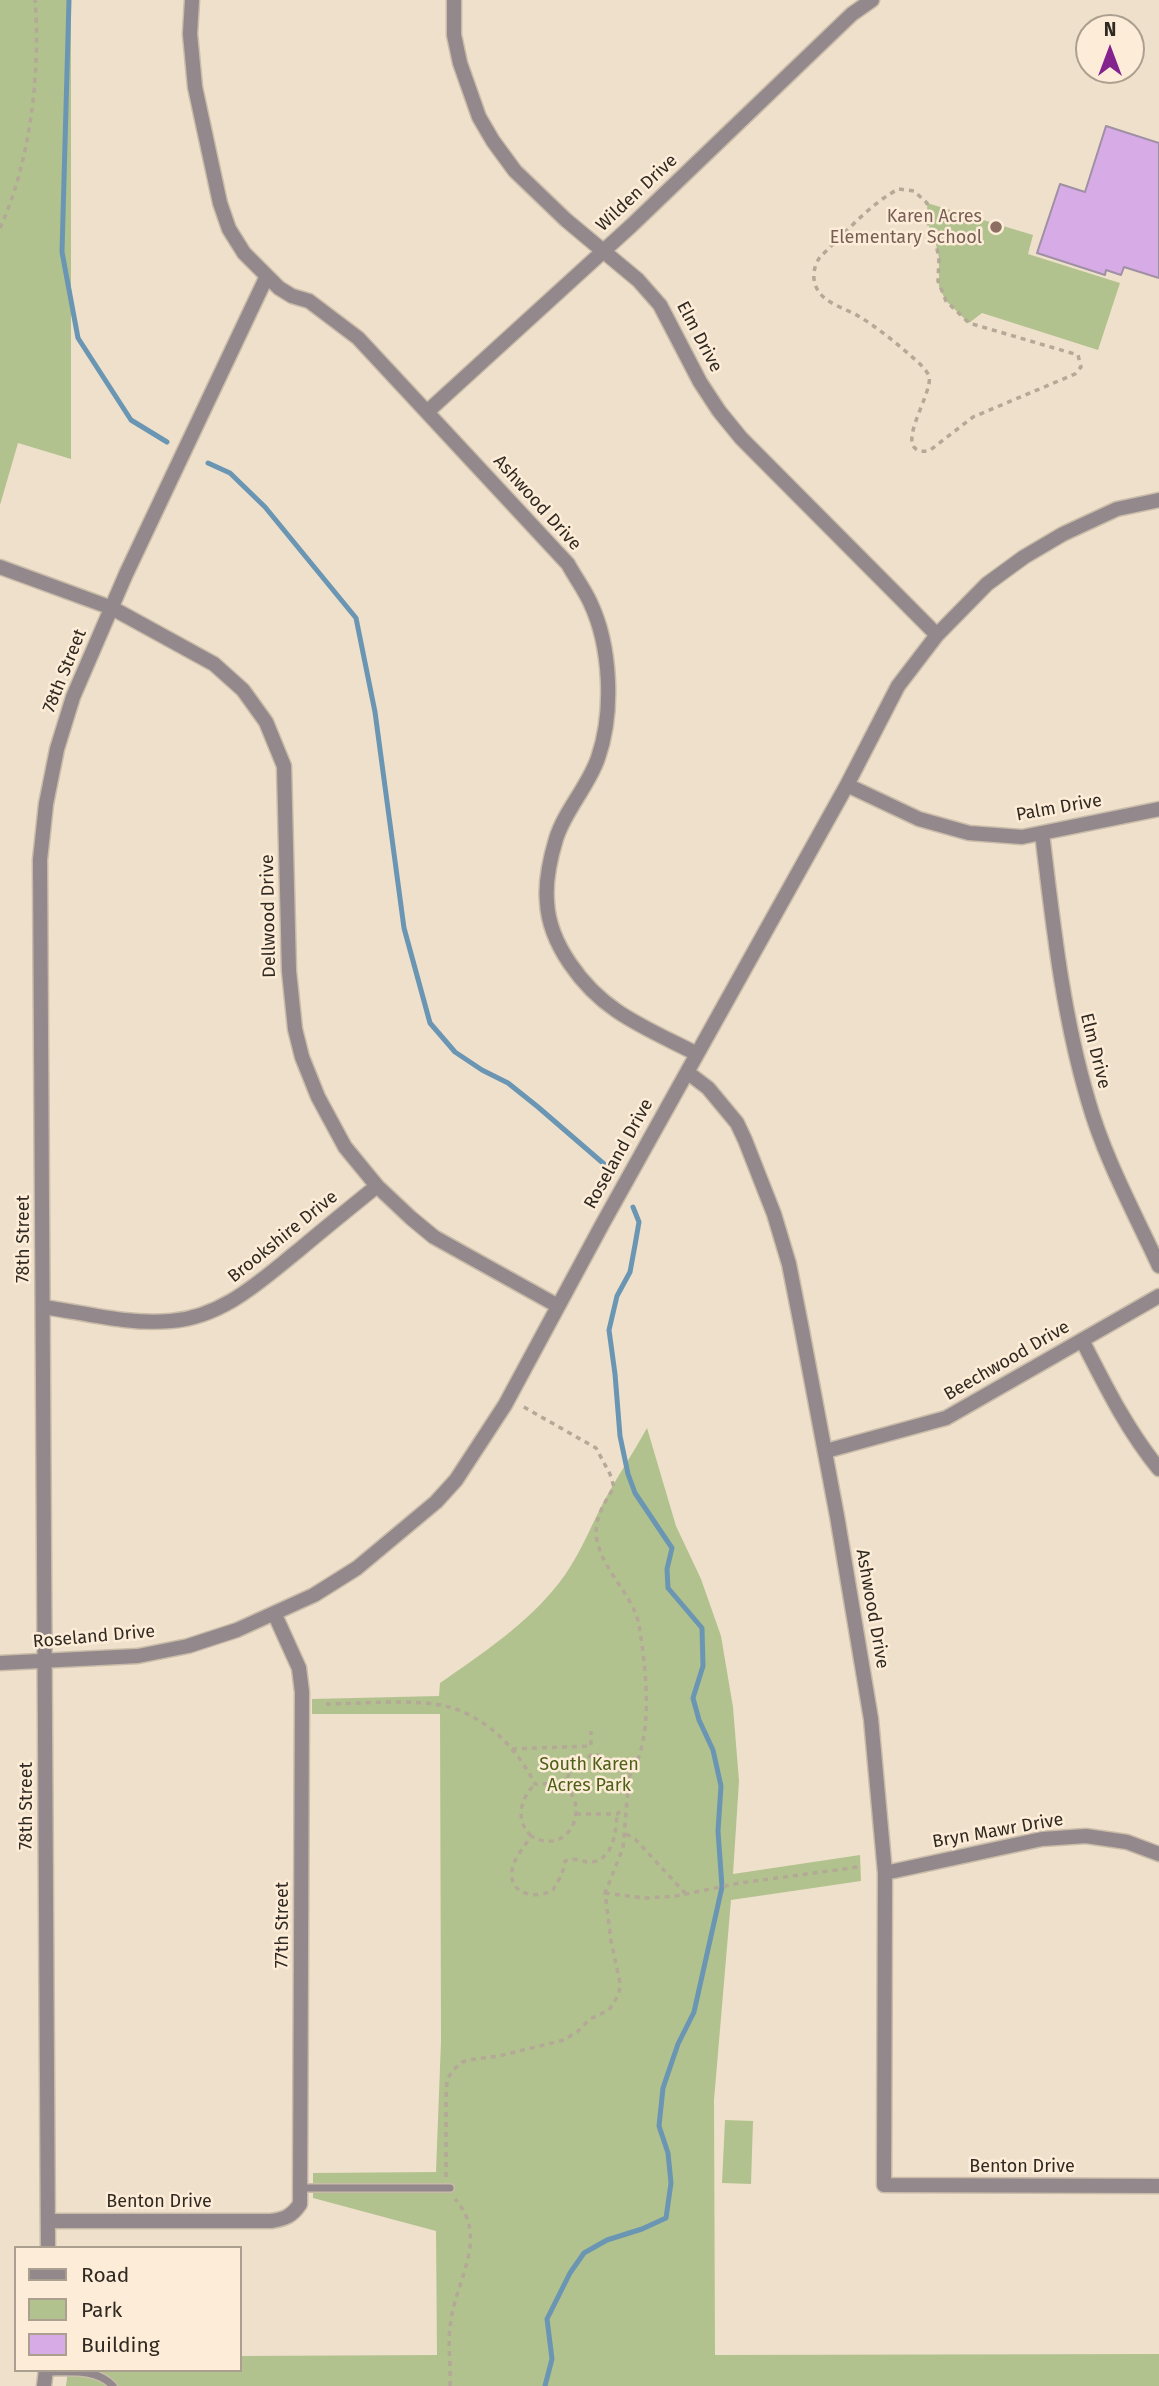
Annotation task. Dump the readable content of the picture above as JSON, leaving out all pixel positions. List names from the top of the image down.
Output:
{
  "streets": {
    "street": [
      "Wilden Drive",
      "Elm Drive",
      "Ashwood Drive",
      "78th Street",
      "Palm Drive",
      "Dellwood Drive",
      "Roseland Drive",
      "Brookshire Drive",
      "Beechwood Drive",
      "Bryn Mawr Drive",
      "77th Street",
      "Benton Drive"
    ]
  },
  "crossings": [
    ["Wilden Drive", "Elm Drive"],
    ["Wilden Drive", "Ashwood Drive"],
    ["Elm Drive", "Palm Drive"],
    ["Elm Drive", "Roseland Drive"],
    ["Ashwood Drive", "78th Street"],
    ["Ashwood Drive", "Roseland Drive"],
    ["Ashwood Drive", "Beechwood Drive"],
    ["Ashwood Drive", "Bryn Mawr Drive"],
    ["Ashwood Drive", "Benton Drive"],
    ["78th Street", "Dellwood Drive"],
    ["78th Street", "Roseland Drive"],
    ["78th Street", "Brookshire Drive"],
    ["78th Street", "Benton Drive"],
    ["Palm Drive", "Roseland Drive"],
    ["Dellwood Drive", "Roseland Drive"],
    ["Dellwood Drive", "Brookshire Drive"],
    ["Roseland Drive", "77th Street"],
    ["77th Street", "Benton Drive"]
  ],
  "parks": ["South Karen Acres Park"],
  "places": ["Karen Acres Elementary School"],
  "legend": ["Road", "Park", "Building"],
  "north": "top"
}
